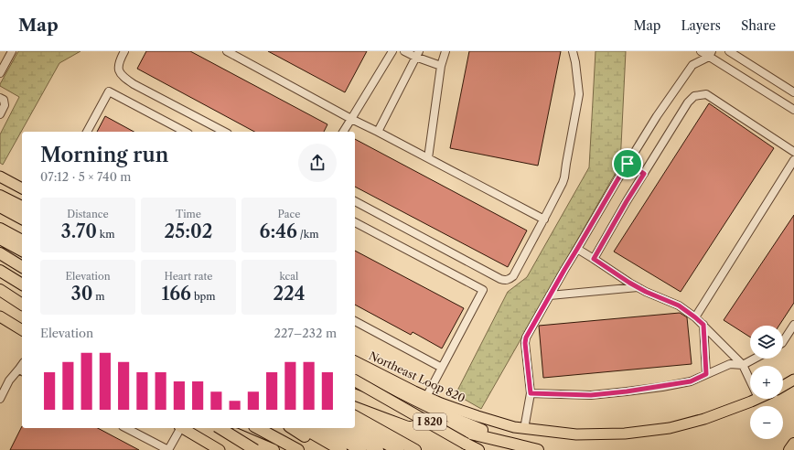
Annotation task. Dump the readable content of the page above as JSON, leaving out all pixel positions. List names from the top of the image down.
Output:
{
  "streets": {
    "highway": ["I 820"],
    "main road": ["Northeast Loop 820"]
  },
  "page": {
    "header": "Map",
    "nav": ["Map", "Layers", "Share"],
    "heading": ["Morning run", "07:12 · 5 × 740 m"],
    "stats": [
      ["Distance", "3.70 km"],
      ["Time", "25:02"],
      ["Pace", "6:46 /km"],
      ["Elevation", "30 m"],
      ["Heart rate", "166 bpm"],
      ["kcal", "224"]
    ],
    "chart": ["Elevation", "227–232 m"],
    "map_buttons": ["+", "−"]
  }
}
